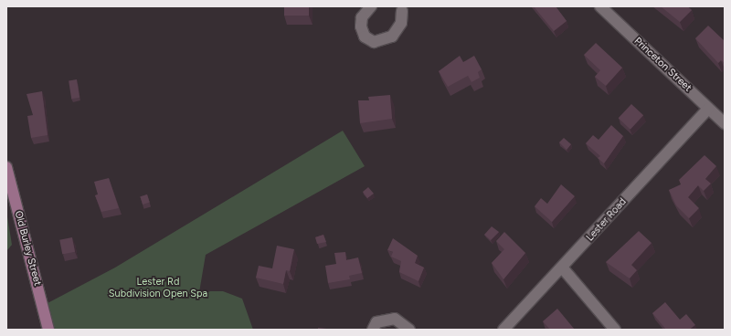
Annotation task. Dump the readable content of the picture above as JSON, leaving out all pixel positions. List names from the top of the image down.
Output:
{
  "streets": {
    "main road": ["Old Burley Street"],
    "street": ["Princeton Street", "Lester Road"]
  },
  "crossings": [
    ["Princeton Street", "Lester Road"]
  ],
  "parks": ["Lester Rd Subdivision Open Spa"]
}
